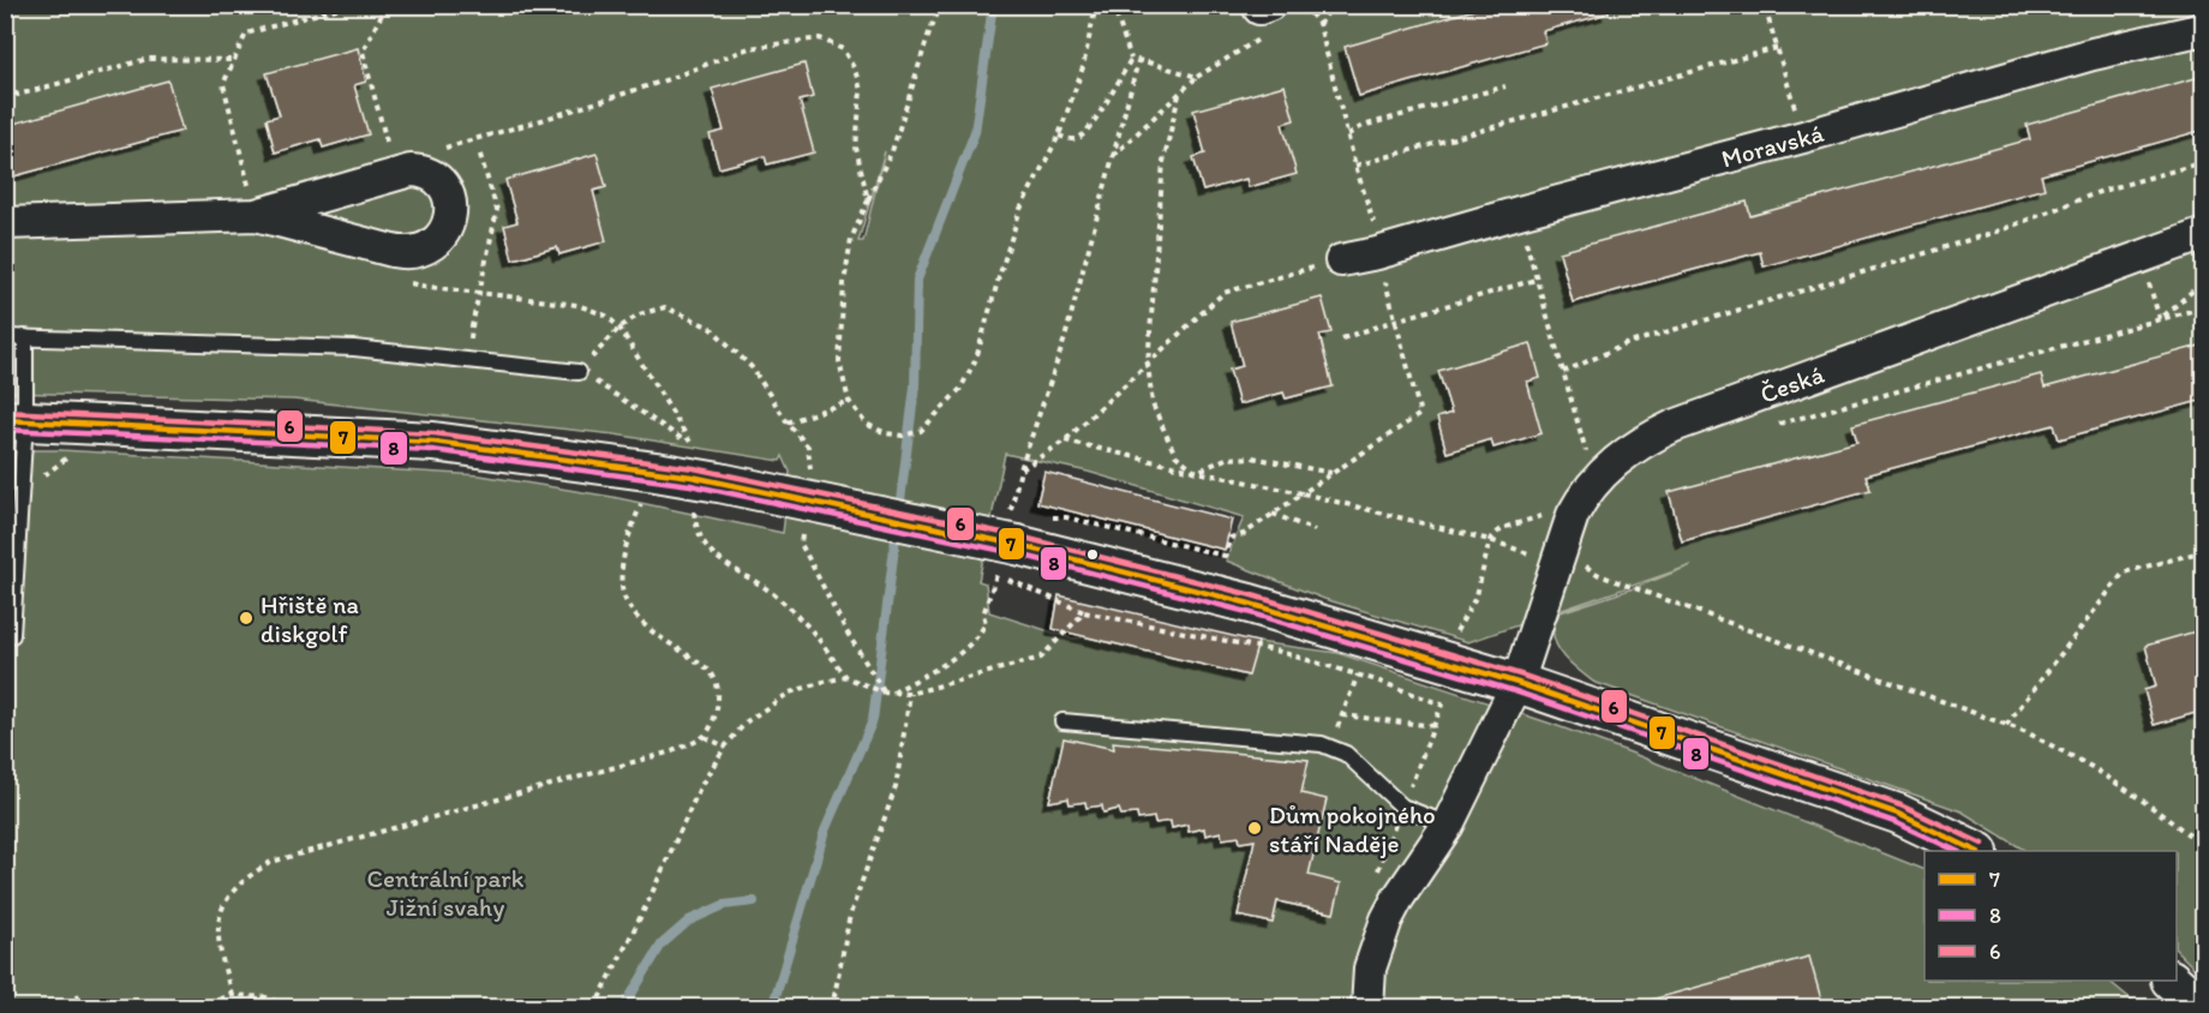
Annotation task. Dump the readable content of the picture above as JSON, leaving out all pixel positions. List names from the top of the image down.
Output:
{
  "streets": {
    "street": ["Moravská", "Česká"]
  },
  "parks": ["Centrální park Jižní svahy"],
  "places": ["Hřiště na diskgolf", "Dům pokojného stáří Naděje"],
  "lines": ["transit line 6", "transit line 7", "transit line 8"],
  "legend": ["7", "8", "6"]
}
